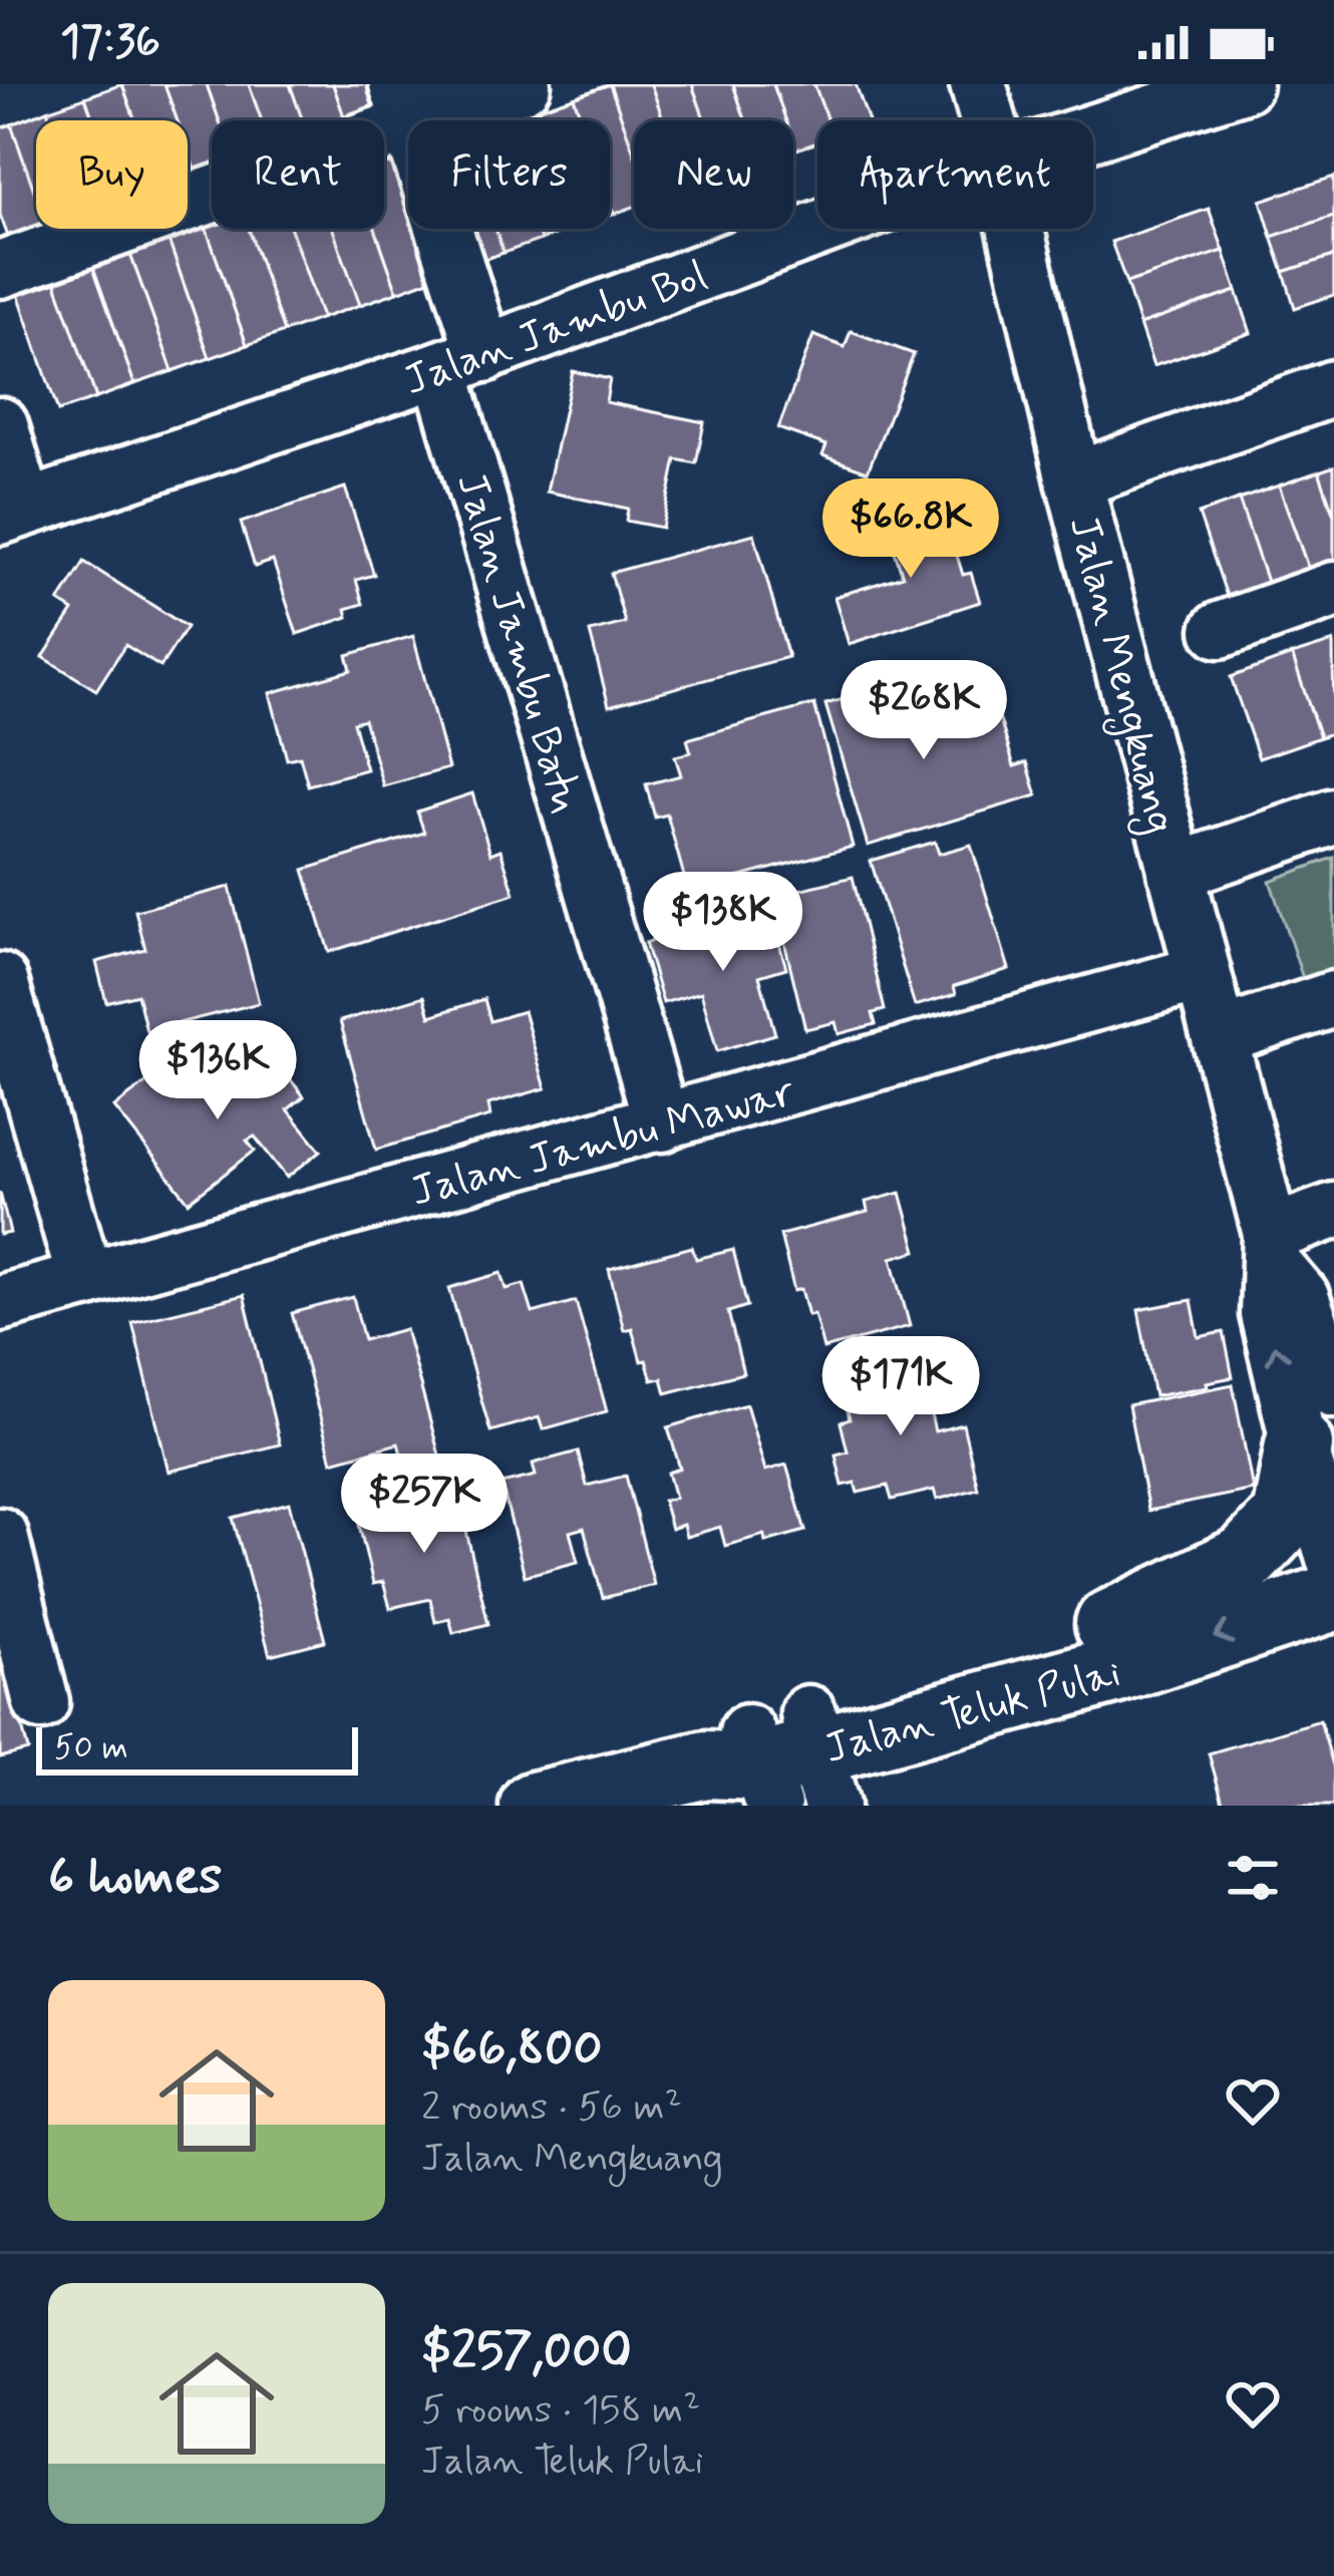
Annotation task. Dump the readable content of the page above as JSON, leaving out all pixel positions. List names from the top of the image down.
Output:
{
  "streets": {
    "main road": ["Jalan Teluk Pulai"],
    "street": [
      "Jalan Jambu Bol",
      "Jalan Jambu Batu",
      "Jalan Mengkuang",
      "Jalan Jambu Mawar"
    ]
  },
  "crossings": [
    ["Jalan Jambu Bol", "Jalan Jambu Batu"],
    ["Jalan Jambu Batu", "Jalan Jambu Mawar"],
    ["Jalan Mengkuang", "Jalan Jambu Mawar"],
    ["Jalan Mengkuang", "Jalan Teluk Pulai"]
  ],
  "scale_bar": "50 m",
  "page": {
    "status": "17:36",
    "chip": [
      "Buy",
      "Rent",
      "Filters",
      "New",
      "Apartment"
    ],
    "price": [
      "$66.8K",
      "$268K",
      "$138K",
      "$136K",
      "$171K",
      "$257K"
    ],
    "scale": "50 m",
    "heading": "6 homes",
    "list": [
      {
        "name": "$66,800",
        "note": "2 rooms · 56 m² · Jalan Mengkuang"
      },
      {
        "name": "$257,000",
        "note": "5 rooms · 158 m² · Jalan Teluk Pulai"
      }
    ]
  }
}
